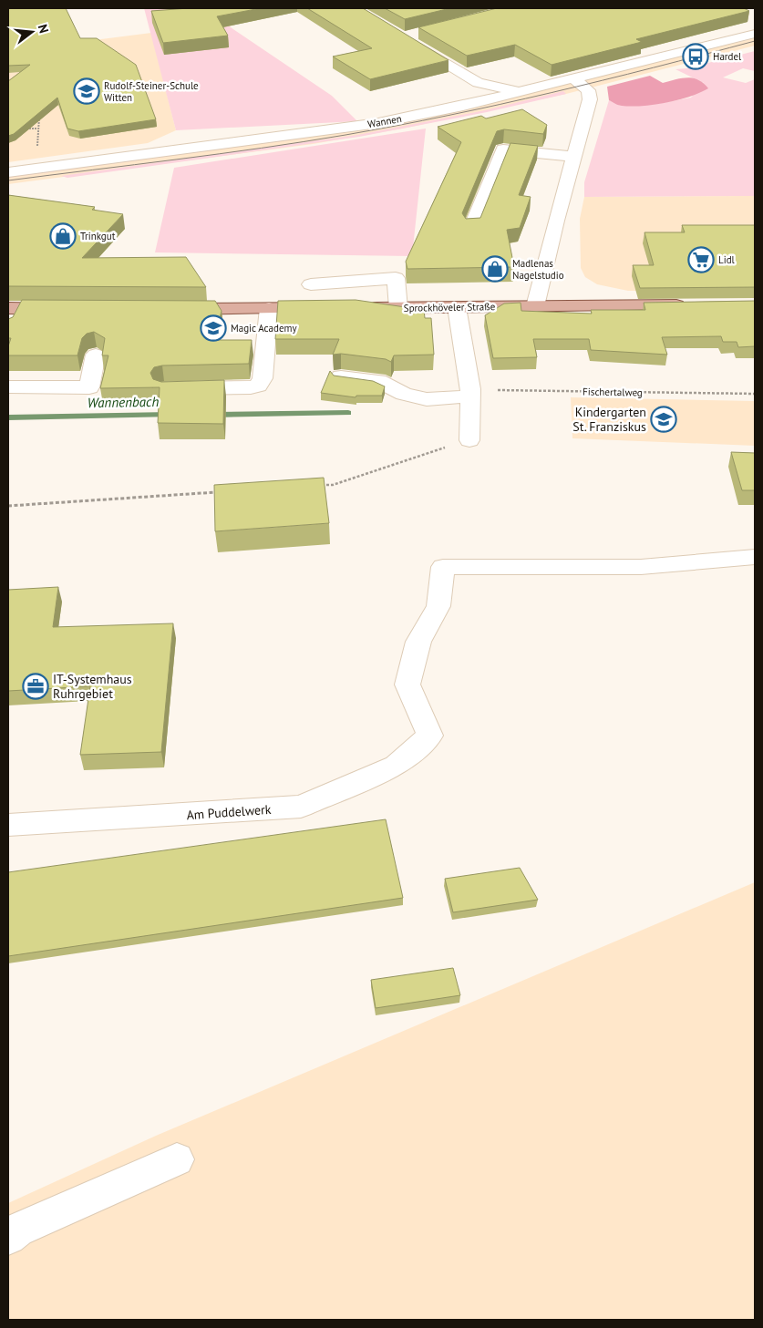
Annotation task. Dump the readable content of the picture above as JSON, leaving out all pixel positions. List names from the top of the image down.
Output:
{
  "streets": {
    "main road": ["Sprockhöveler Straße"],
    "street": ["Wannen", "Am Puddelwerk"],
    "path": ["Fischertalweg"]
  },
  "water": ["Wannenbach"],
  "places": {
    "bus stop": ["Hardel"],
    "school or university": ["Rudolf-Steiner-Schule Witten", "Magic Academy", "Kindergarten St. Franziskus"],
    "shop": ["Trinkgut", "Madlenas Nagelstudio"],
    "supermarket": ["Lidl"],
    "office": ["IT-Systemhaus Ruhrgebiet"]
  },
  "north": "right"
}
